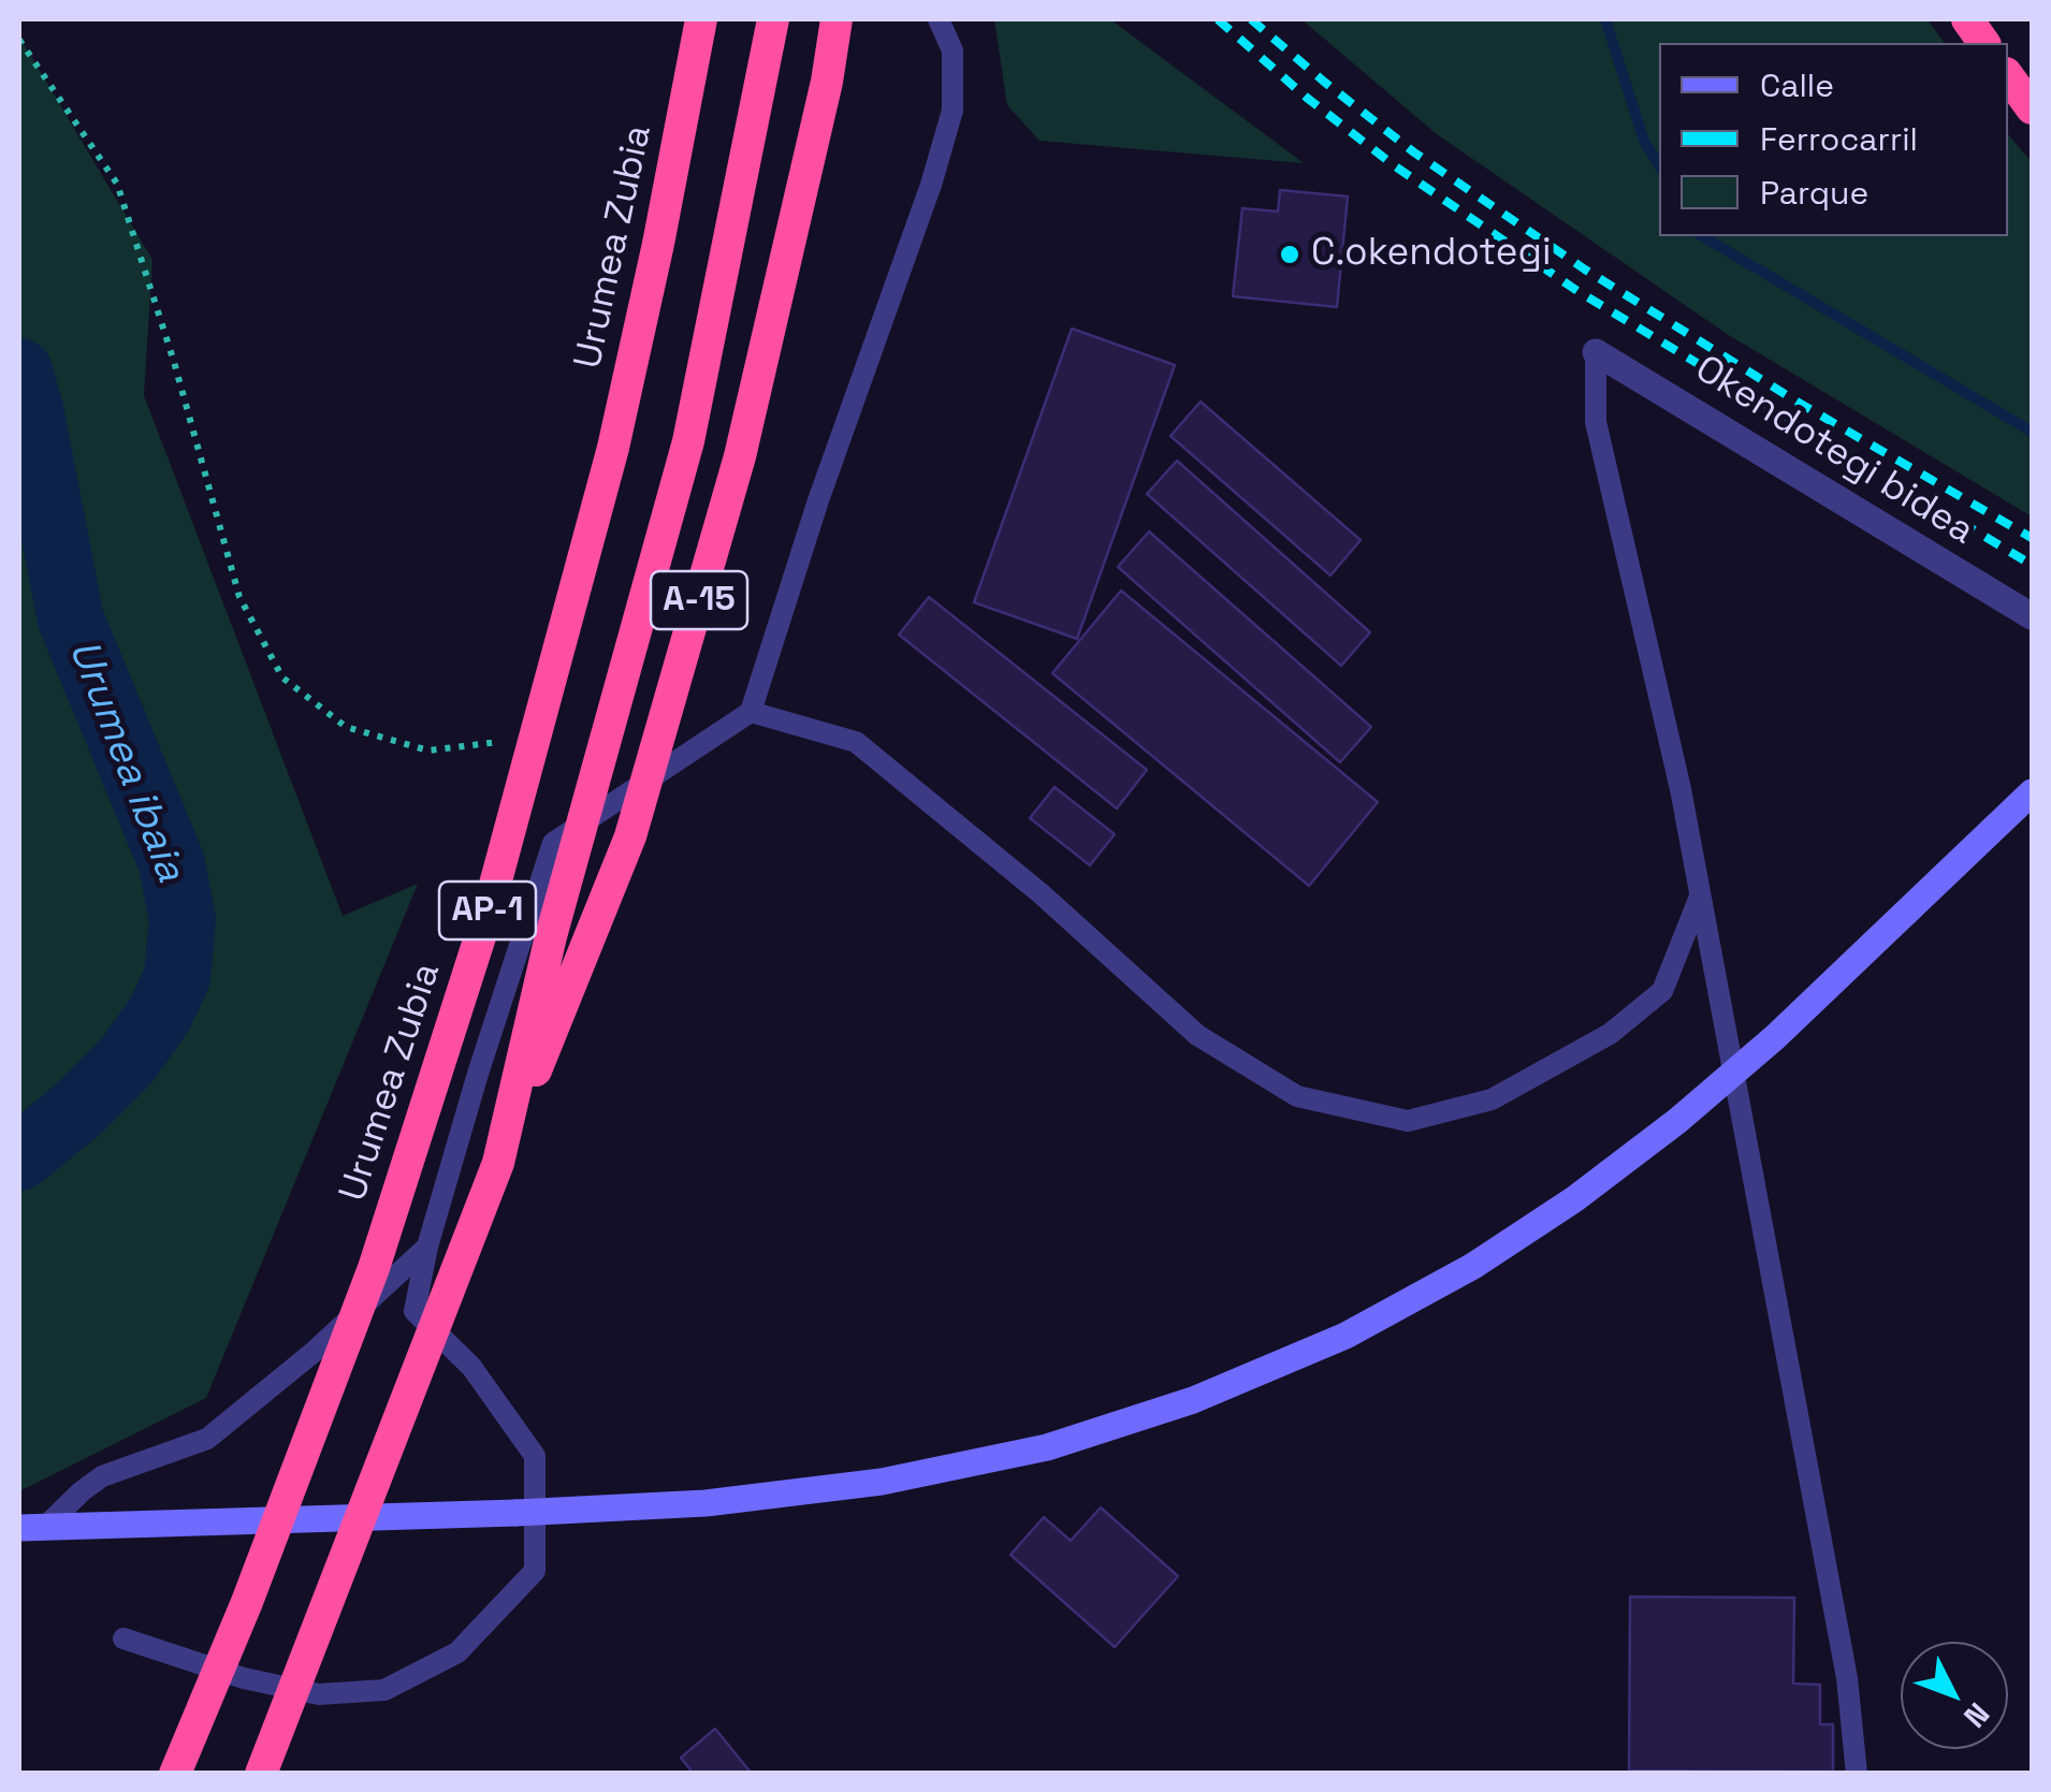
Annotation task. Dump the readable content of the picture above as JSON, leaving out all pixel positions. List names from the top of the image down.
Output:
{
  "streets": {
    "highway": ["Urumea Zubia", "A-15", "AP-1"],
    "street": ["Okendotegi bidea"]
  },
  "crossings": [
    ["A-15", "AP-1"]
  ],
  "water": ["Urumea ibaia"],
  "places": ["C.okendotegi"],
  "legend": ["Calle", "Ferrocarril", "Parque"],
  "north": "bottom right"
}
